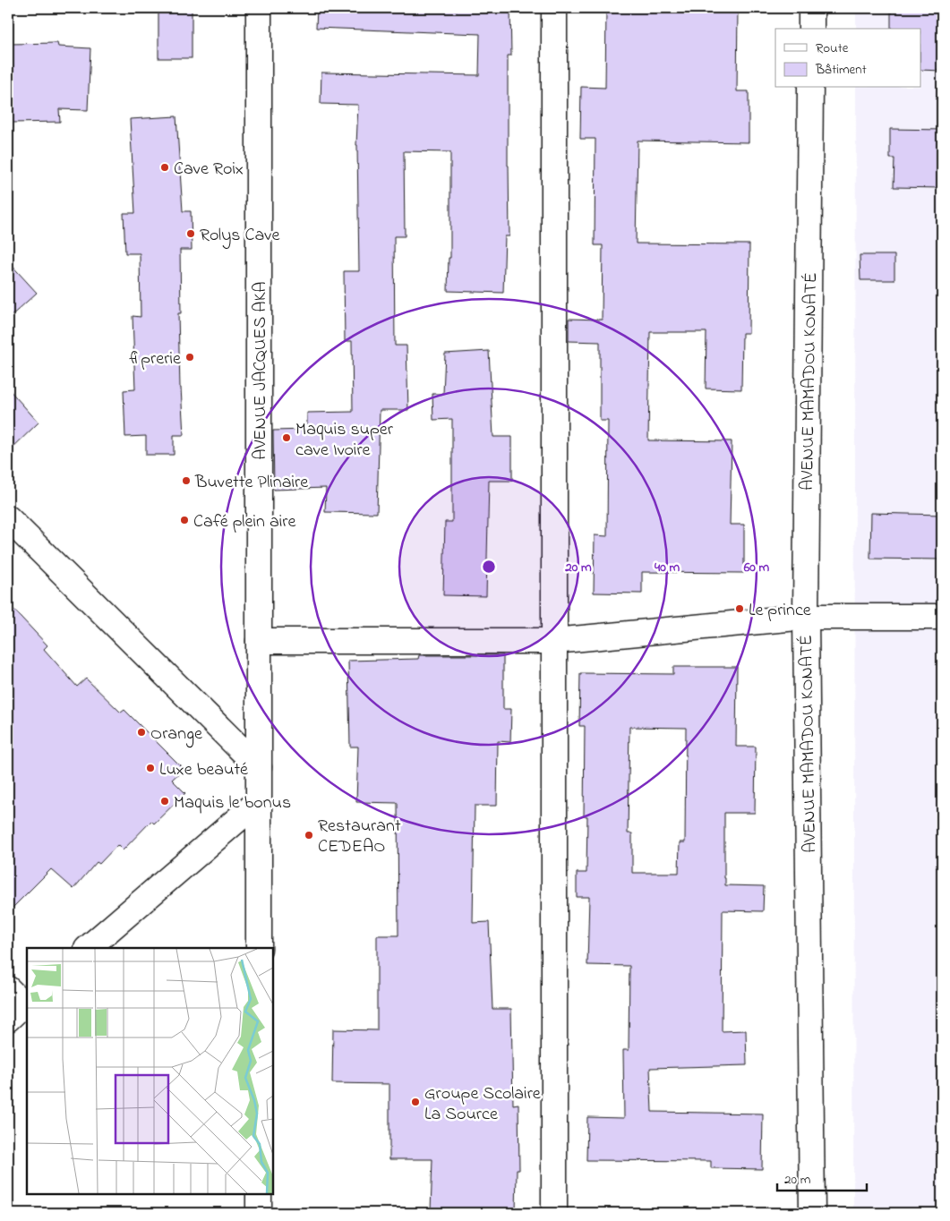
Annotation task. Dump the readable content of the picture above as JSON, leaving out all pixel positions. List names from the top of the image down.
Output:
{
  "streets": {
    "street": ["AVENUE JACQUES AKA", "AVENUE MAMADOU KONATÉ"]
  },
  "places": [
    "Cave Roix",
    "Rolys Cave",
    "fiprerie",
    "Maquis super cave Ivoire",
    "Buvette Plinaire",
    "Café plein aire",
    "Le prince",
    "Orange",
    "Luxe beauté",
    "Maquis le bonus",
    "Restaurant CEDEAO",
    "Groupe Scolaire La Source"
  ],
  "legend": ["Route", "Bâtiment"],
  "scale_bar": "20 m",
  "rings": ["20 m", "40 m", "60 m"]
}
